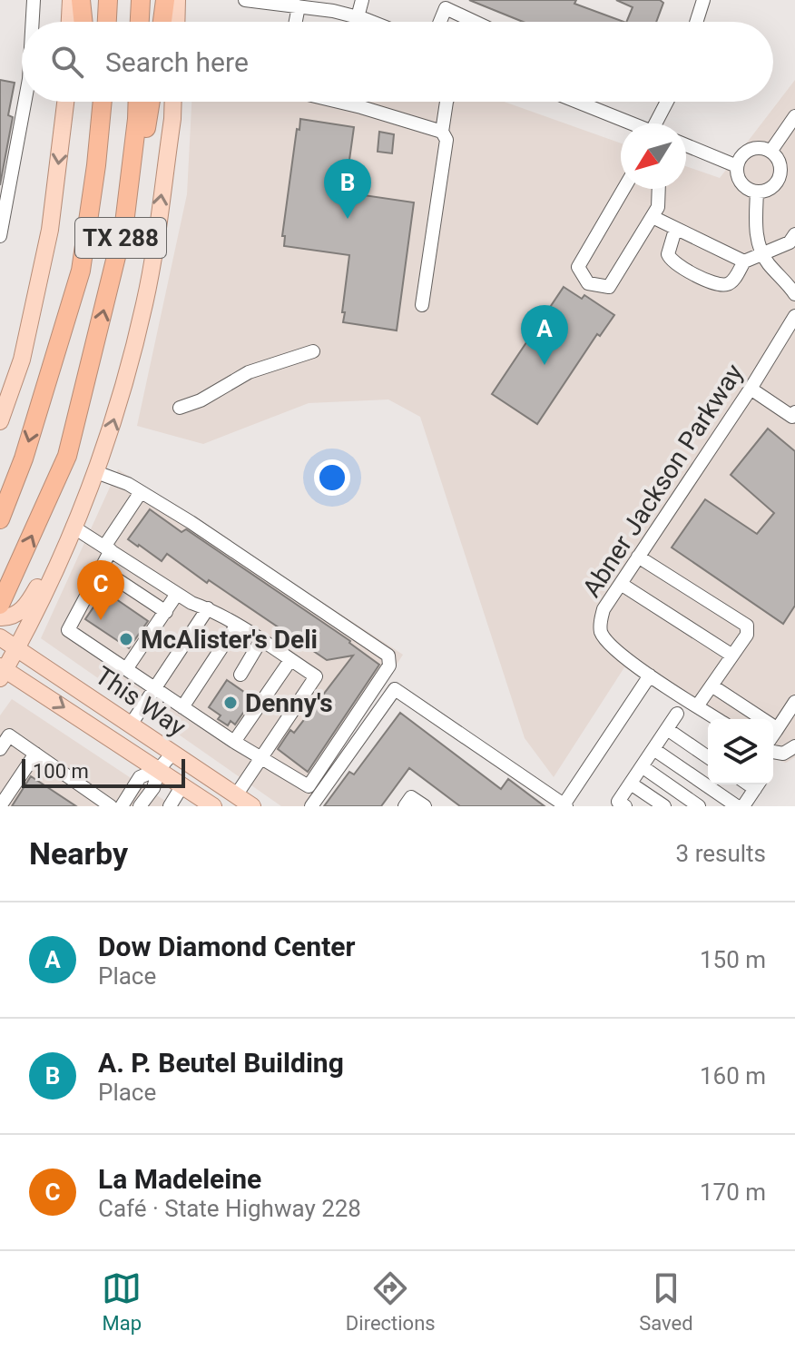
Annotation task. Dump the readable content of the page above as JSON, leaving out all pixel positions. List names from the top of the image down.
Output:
{
  "streets": {
    "highway": ["TX 288"],
    "main road": ["This Way"],
    "street": ["Abner Jackson Parkway"]
  },
  "places": ["McAlister's Deli", "Denny's"],
  "scale_bar": "100 m",
  "north": "bottom left",
  "page": {
    "search": "Search here",
    "pins": ["B", "A", "C"],
    "scale": "100 m",
    "heading": ["Nearby", "3 results"],
    "list": [
      {
        "mark": "A",
        "name": "Dow Diamond Center",
        "note": "Place",
        "value": "150 m"
      },
      {
        "mark": "B",
        "name": "A. P. Beutel Building",
        "note": "Place",
        "value": "160 m"
      },
      {
        "mark": "C",
        "name": "La Madeleine",
        "note": "Café · State Highway 228",
        "value": "170 m"
      }
    ],
    "nav": ["Map", "Directions", "Saved"]
  }
}
